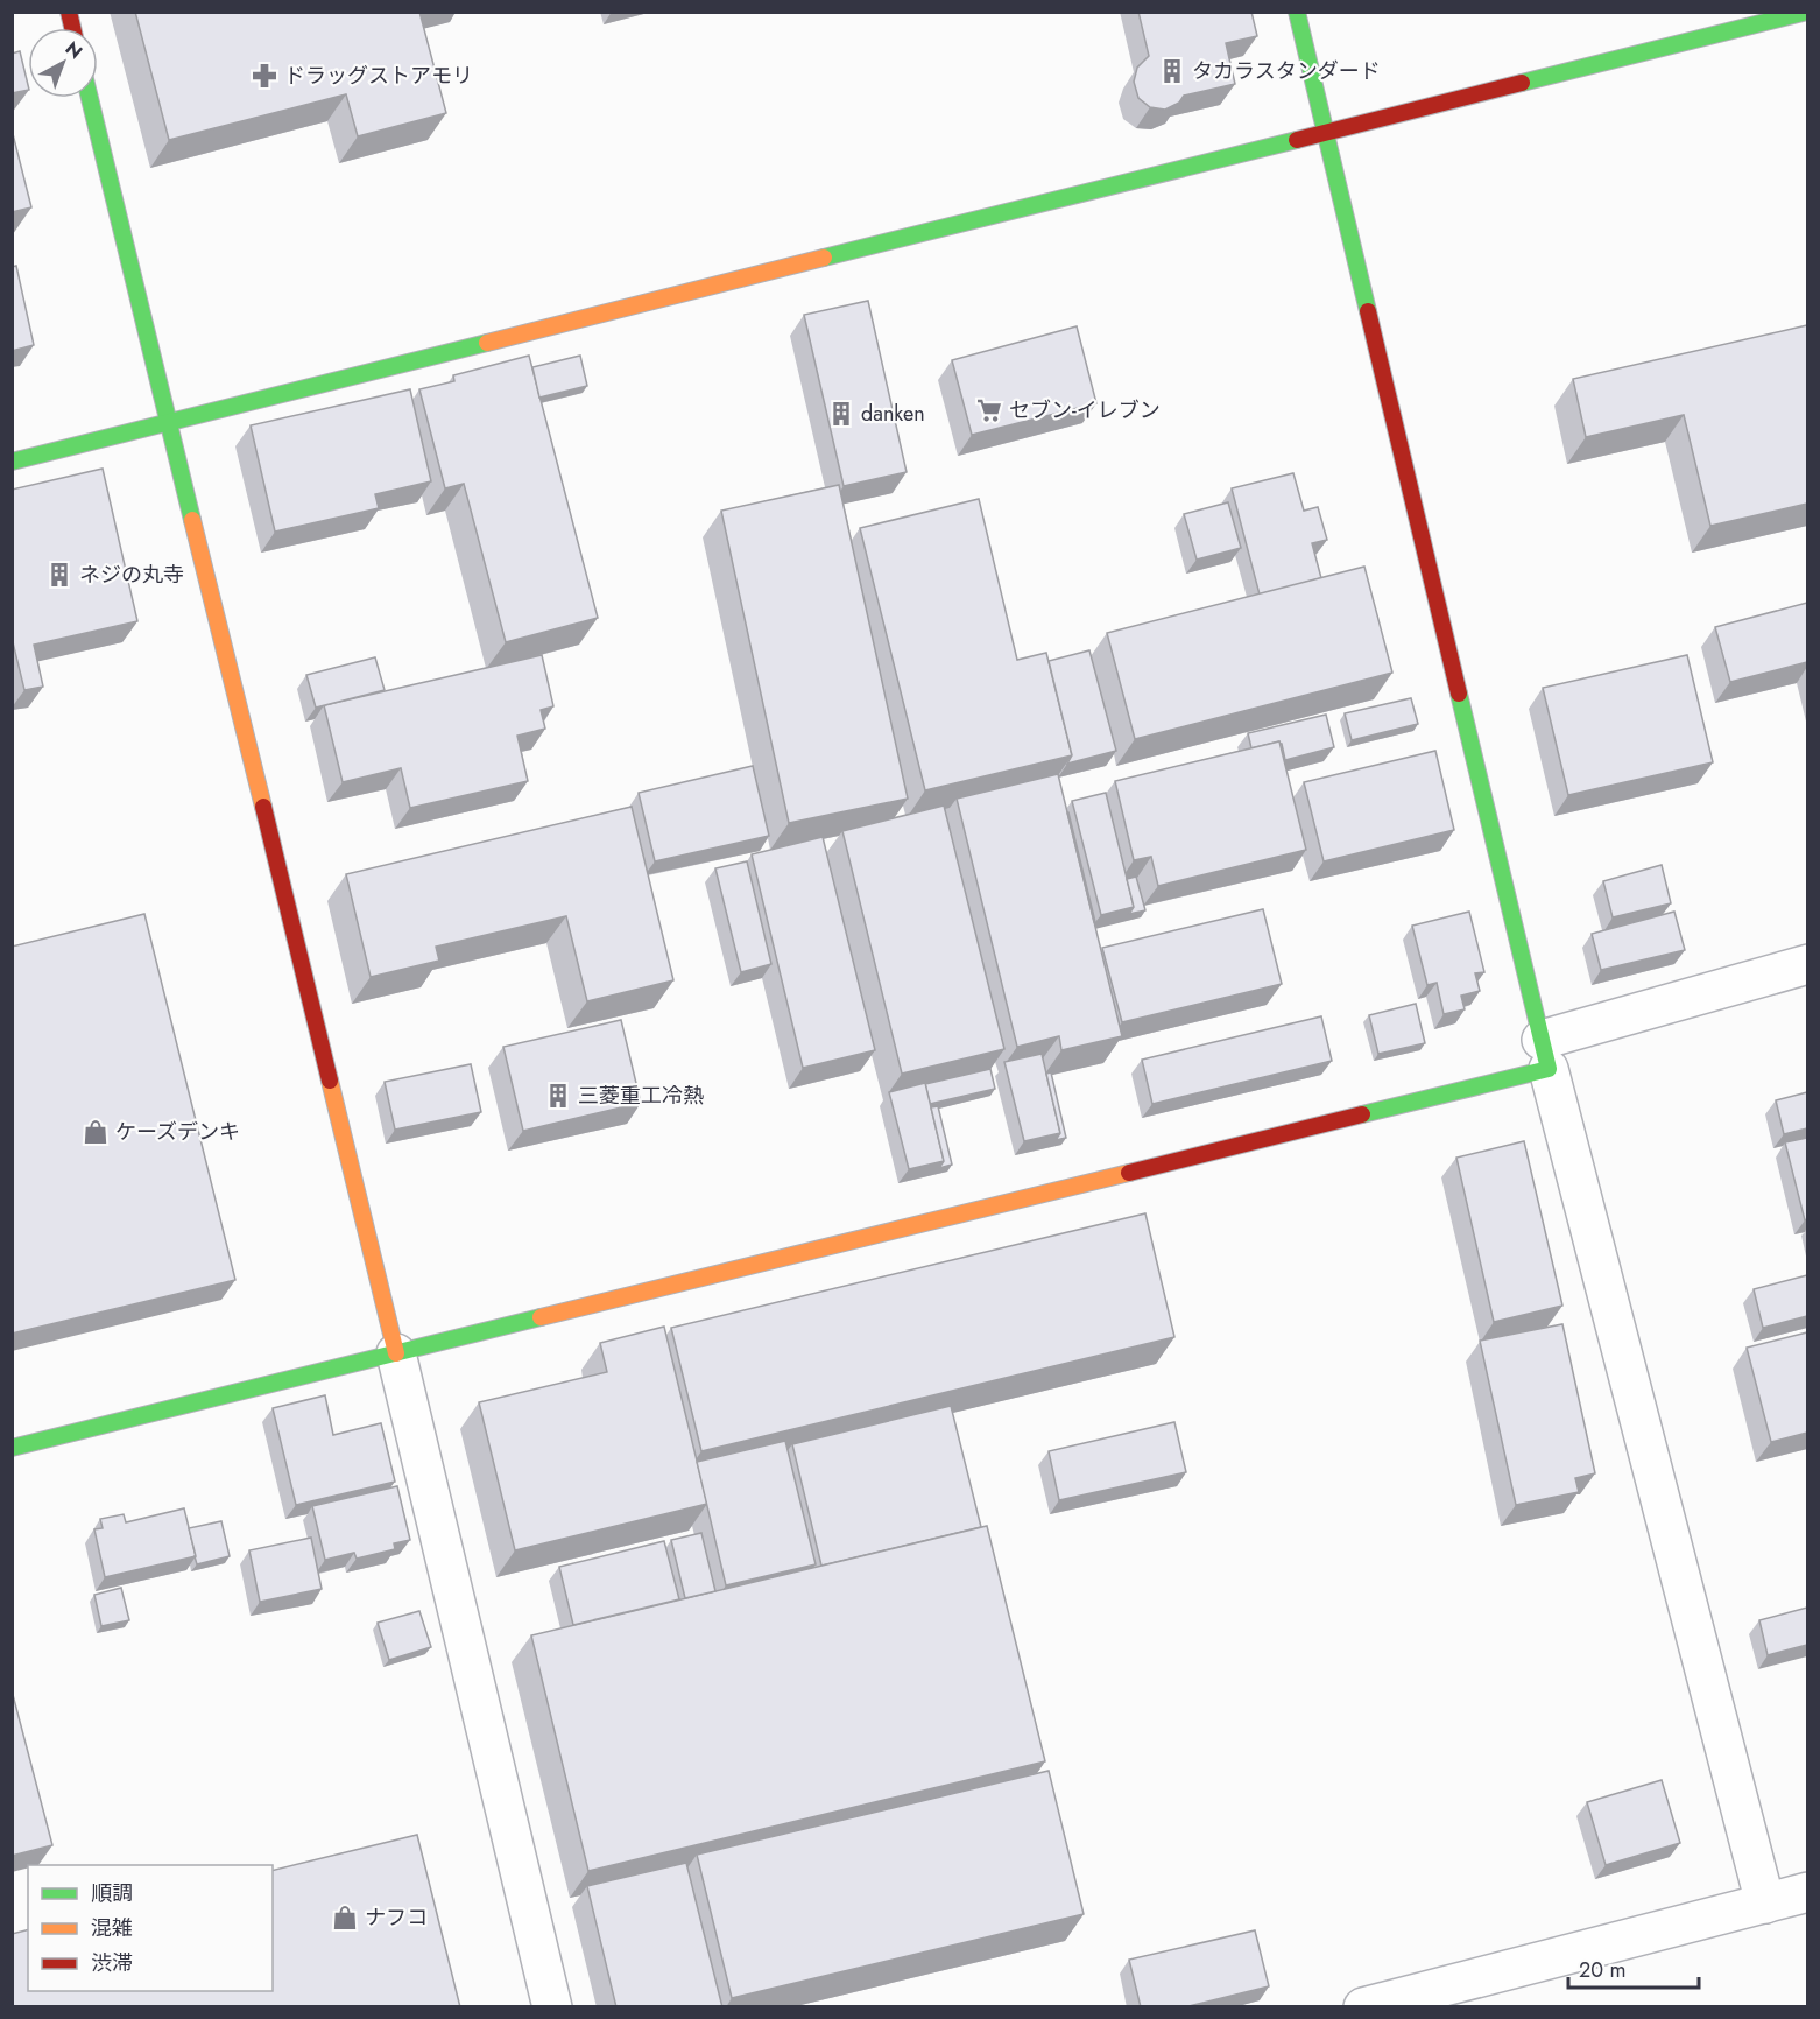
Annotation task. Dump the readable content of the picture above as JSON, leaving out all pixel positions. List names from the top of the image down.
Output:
{
  "places": {
    "building": [
      "タカラスタンダード",
      "danken",
      "ネジの丸寺",
      "三菱重工冷熱"
    ],
    "pharmacy": ["ドラッグストアモリ"],
    "supermarket": ["セブン-イレブン"],
    "shop": ["ケーズデンキ", "ナフコ"]
  },
  "legend": ["順調", "混雑", "渋滞"],
  "scale_bar": "20 m",
  "north": "top right"
}
